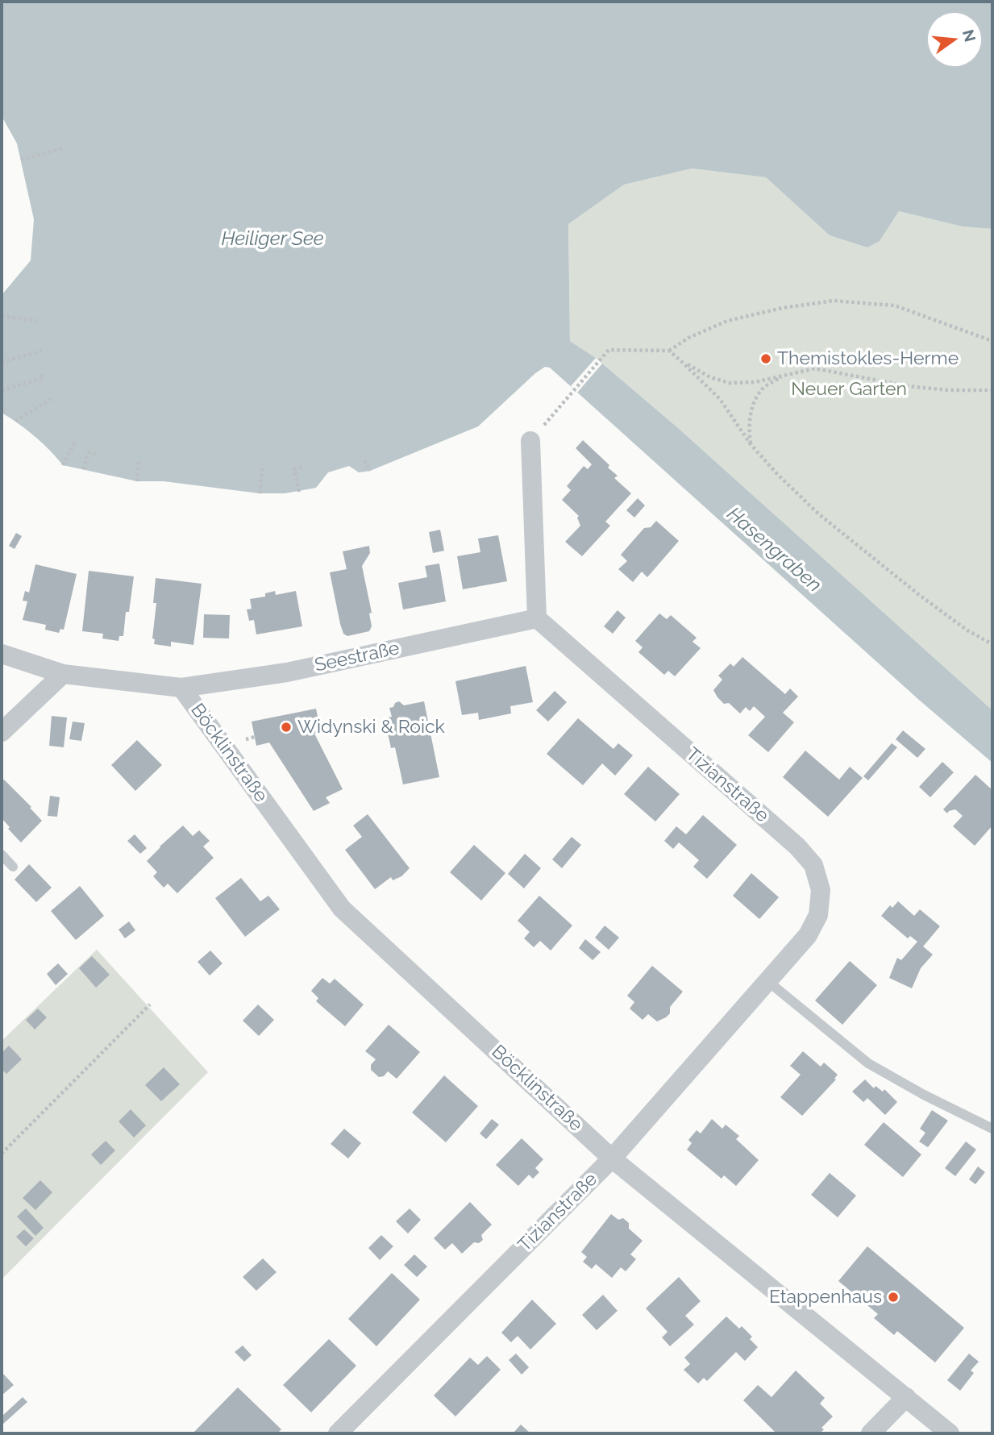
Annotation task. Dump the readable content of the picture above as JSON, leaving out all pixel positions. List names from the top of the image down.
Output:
{
  "streets": {
    "street": ["Seestraße", "Böcklinstraße", "Tizianstraße"]
  },
  "crossings": [
    ["Seestraße", "Böcklinstraße"],
    ["Seestraße", "Tizianstraße"],
    ["Böcklinstraße", "Tizianstraße"]
  ],
  "water": ["Heiliger See", "Hasengraben"],
  "parks": ["Neuer Garten"],
  "places": ["Themistokles-Herme", "Widynski & Roick", "Etappenhaus"],
  "north": "right"
}
